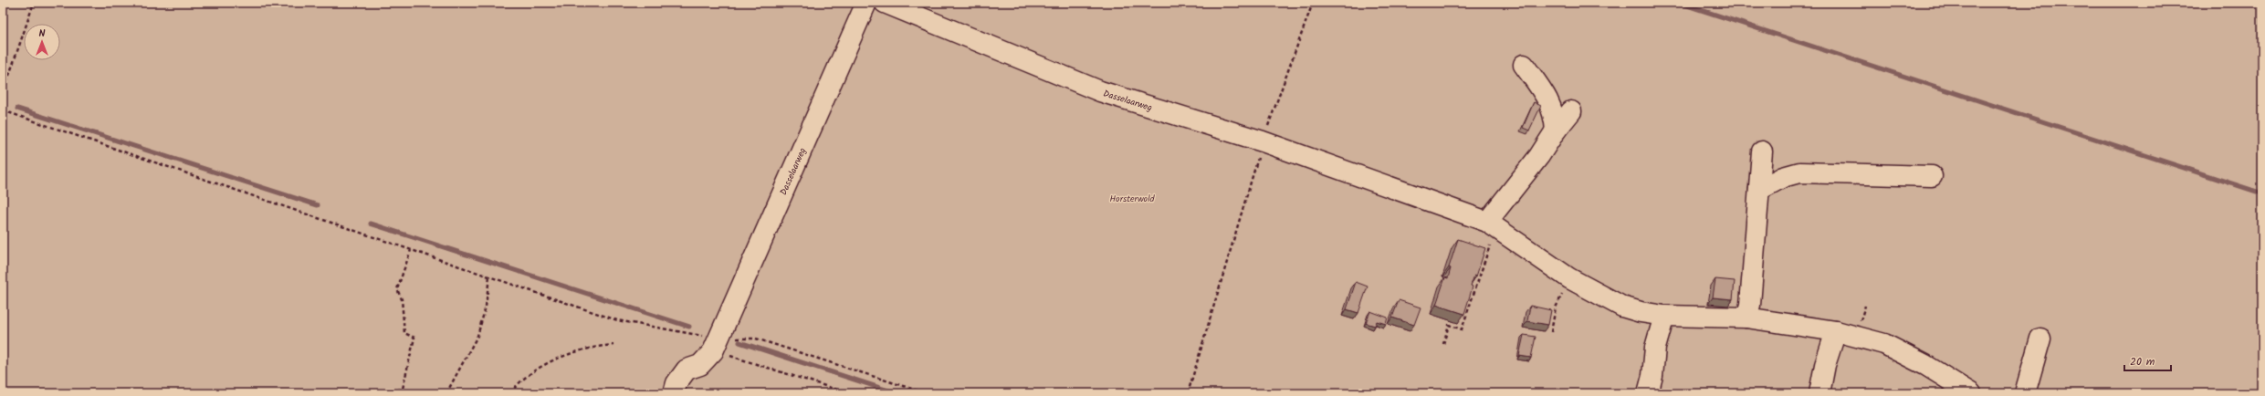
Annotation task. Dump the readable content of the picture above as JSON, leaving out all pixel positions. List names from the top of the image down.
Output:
{
  "streets": {
    "street": ["Dasselaarweg"]
  },
  "parks": ["Horsterwold"],
  "scale_bar": "20 m",
  "north": "top"
}
